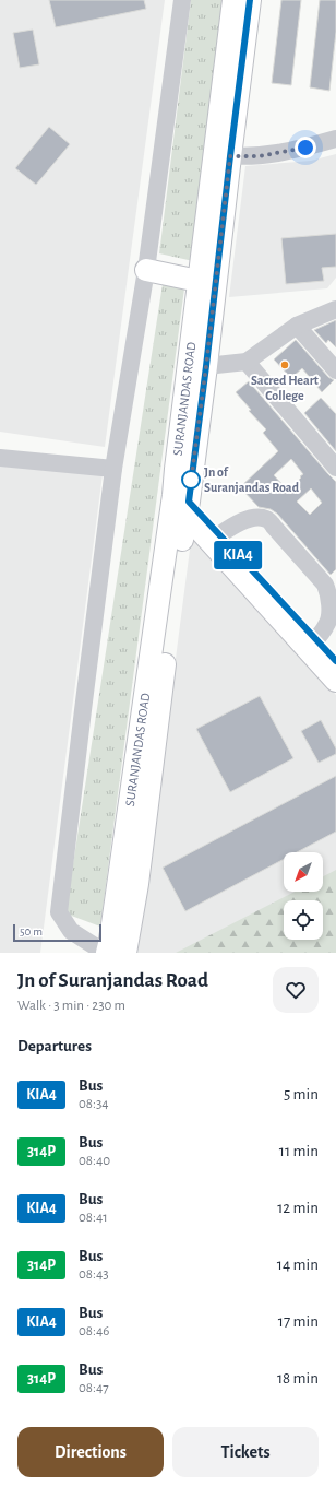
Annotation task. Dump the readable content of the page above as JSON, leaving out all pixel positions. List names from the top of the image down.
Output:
{
  "streets": {
    "main road": ["SURANJANDAS ROAD"]
  },
  "places": ["Sacred Heart College", "Jn of Suranjandas Road"],
  "lines": ["bus line KIA4"],
  "scale_bar": "50 m",
  "north": "bottom left",
  "page": {
    "on_map": "KIA4",
    "scale": "50 m",
    "heading": [
      ["Jn of Suranjandas Road", "Walk · 3 min · 230 m"],
      "Departures"
    ],
    "list": [
      {
        "mark": "KIA4",
        "name": "Bus",
        "note": "08:34",
        "value": "5 min"
      },
      {
        "mark": "314P",
        "name": "Bus",
        "note": "08:40",
        "value": "11 min"
      },
      {
        "mark": "KIA4",
        "name": "Bus",
        "note": "08:41",
        "value": "12 min"
      },
      {
        "mark": "314P",
        "name": "Bus",
        "note": "08:43",
        "value": "14 min"
      },
      {
        "mark": "KIA4",
        "name": "Bus",
        "note": "08:46",
        "value": "17 min"
      },
      {
        "mark": "314P",
        "name": "Bus",
        "note": "08:47",
        "value": "18 min"
      }
    ],
    "buttons": ["Directions", "Tickets"]
  }
}
